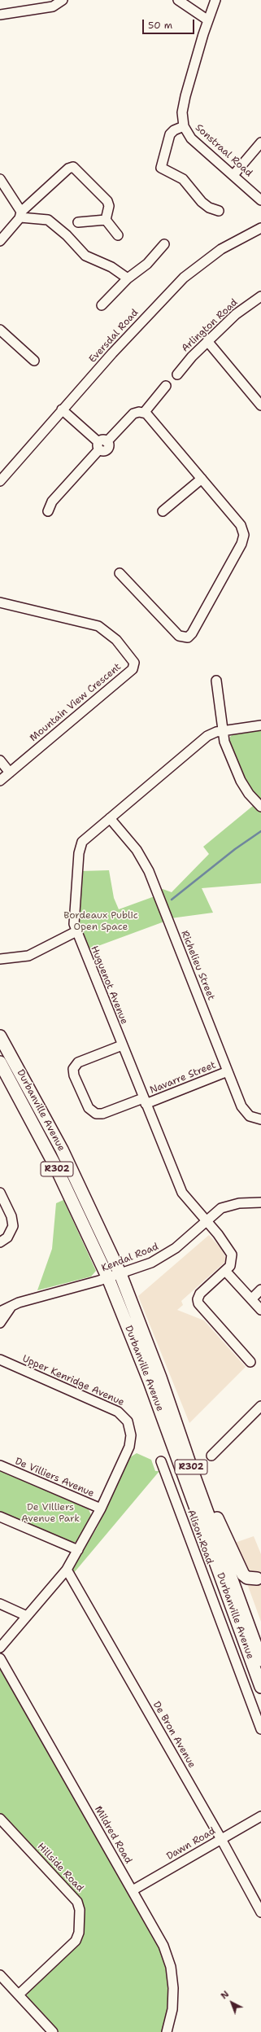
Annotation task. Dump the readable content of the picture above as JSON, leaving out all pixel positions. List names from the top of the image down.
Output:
{
  "streets": {
    "main road": ["Durbanville Avenue", "R302"],
    "street": [
      "Sonstraal Road",
      "Arlington Road",
      "Eversdal Road",
      "Mountain View Crescent",
      "Richelieu Street",
      "Huguenot Avenue",
      "Navarre Street",
      "Kendal Road",
      "Upper Kenridge Avenue",
      "De Villiers Avenue",
      "Alison Road",
      "De Bron Avenue",
      "Mildred Road",
      "Dawn Road",
      "Hillside Road"
    ]
  },
  "crossings": [
    ["Richelieu Street", "Huguenot Avenue"],
    ["Richelieu Street", "Navarre Street"],
    ["Huguenot Avenue", "Navarre Street"],
    ["Huguenot Avenue", "Kendal Road"],
    ["Durbanville Avenue", "Kendal Road"],
    ["Upper Kenridge Avenue", "De Villiers Avenue"],
    ["De Bron Avenue", "Dawn Road"],
    ["Mildred Road", "Dawn Road"]
  ],
  "parks": ["Bordeaux Public Open Space", "De Villiers Avenue Park"],
  "scale_bar": "50 m",
  "north": "top left"
}
